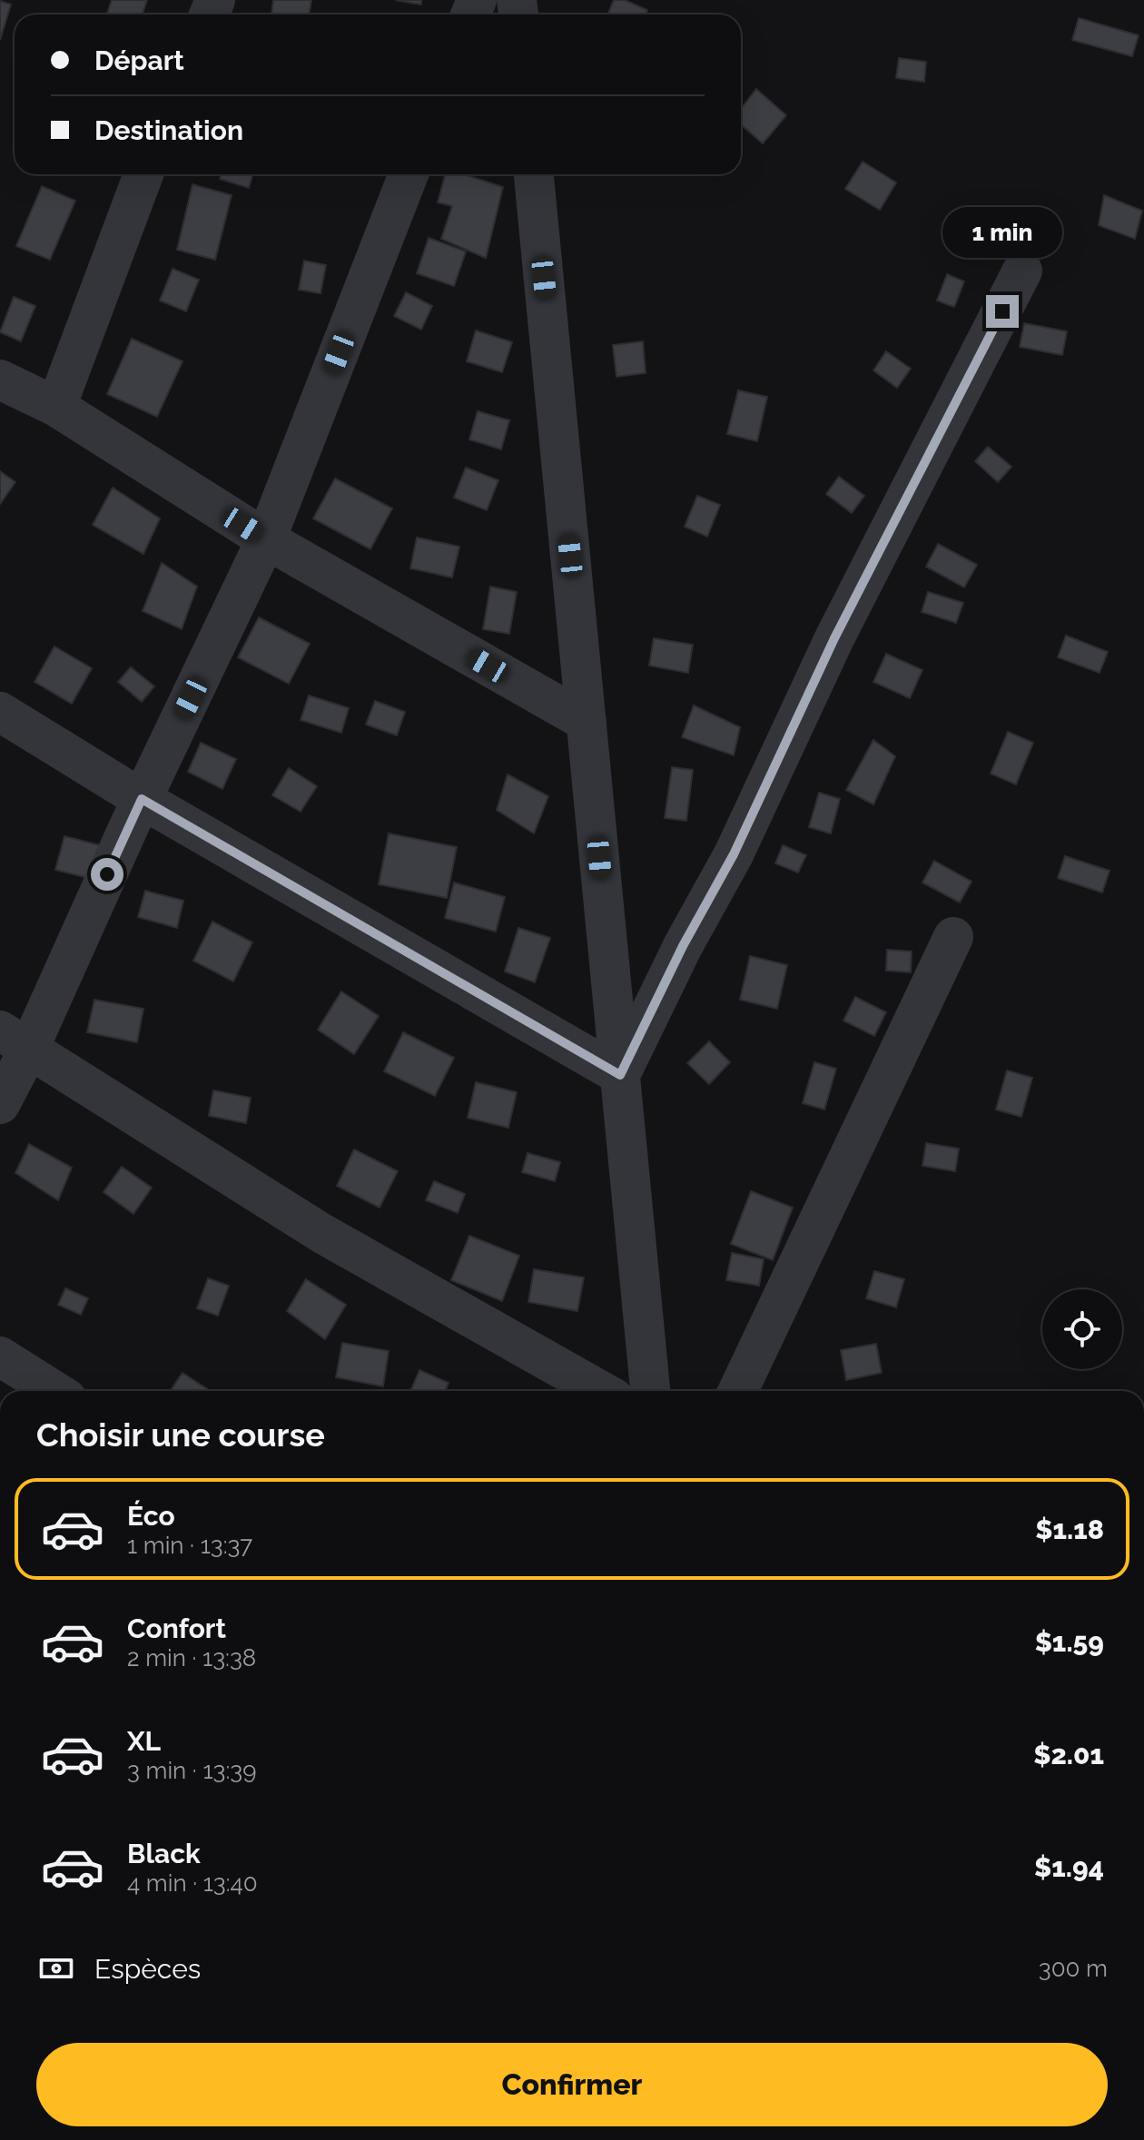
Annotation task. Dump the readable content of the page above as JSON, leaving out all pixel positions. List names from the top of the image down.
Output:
{
  "page": {
    "banner": ["Départ", "Destination"],
    "bubble": "1 min",
    "heading": "Choisir une course",
    "list": [
      {
        "name": "Éco",
        "note": "1 min · 13:37",
        "value": "$1.18"
      },
      {
        "name": "Confort",
        "note": "2 min · 13:38",
        "value": "$1.59"
      },
      {
        "name": "XL",
        "note": "3 min · 13:39",
        "value": "$2.01"
      },
      {
        "name": "Black",
        "note": "4 min · 13:40",
        "value": "$1.94"
      }
    ],
    "pay": ["Espèces", "300 m"],
    "buttons": "Confirmer"
  }
}
